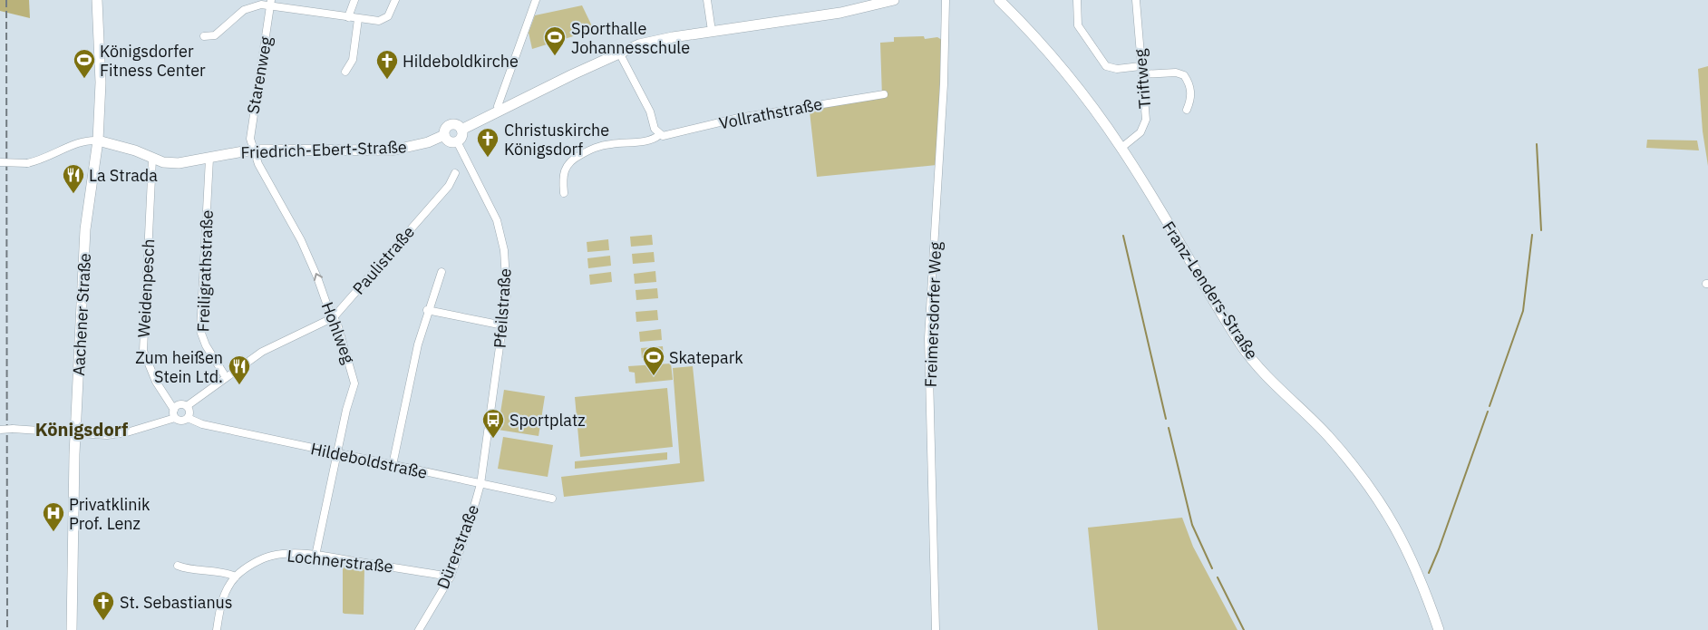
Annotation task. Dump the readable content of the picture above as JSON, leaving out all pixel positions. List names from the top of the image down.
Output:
{
  "streets": {
    "street": [
      "Starenweg",
      "Triftweg",
      "Vollrathstraße",
      "Friedrich-Ebert-Straße",
      "Paulistraße",
      "Freiligrathstraße",
      "Weidenpesch",
      "Franz-Lenders-Straße",
      "Pfeilstraße",
      "Aachener Straße",
      "Freimersdorfer Weg",
      "Hohlweg",
      "Hildeboldstraße",
      "Dürerstraße",
      "Lochnerstraße"
    ]
  },
  "crossings": [
    ["Starenweg", "Friedrich-Ebert-Straße"],
    ["Starenweg", "Hohlweg"],
    ["Triftweg", "Franz-Lenders-Straße"],
    ["Friedrich-Ebert-Straße", "Freiligrathstraße"],
    ["Friedrich-Ebert-Straße", "Weidenpesch"],
    ["Friedrich-Ebert-Straße", "Pfeilstraße"],
    ["Friedrich-Ebert-Straße", "Aachener Straße"],
    ["Friedrich-Ebert-Straße", "Hohlweg"],
    ["Paulistraße", "Freiligrathstraße"],
    ["Paulistraße", "Weidenpesch"],
    ["Paulistraße", "Hohlweg"],
    ["Paulistraße", "Hildeboldstraße"],
    ["Weidenpesch", "Hildeboldstraße"],
    ["Pfeilstraße", "Hildeboldstraße"],
    ["Pfeilstraße", "Dürerstraße"],
    ["Hohlweg", "Hildeboldstraße"],
    ["Hohlweg", "Lochnerstraße"],
    ["Hildeboldstraße", "Dürerstraße"],
    ["Dürerstraße", "Lochnerstraße"]
  ],
  "one_way": ["Hohlweg"],
  "districts": ["Königsdorf"],
  "places": {
    "sports": ["Sporthalle Johannesschule", "Königsdorfer Fitness Center", "Skatepark"],
    "church": ["Hildeboldkirche", "Christuskirche Königsdorf", "St. Sebastianus"],
    "restaurant": ["La Strada", "Zum heißen Stein Ltd."],
    "bus stop": ["Sportplatz"],
    "hospital": ["Privatklinik Prof. Lenz"]
  }
}
